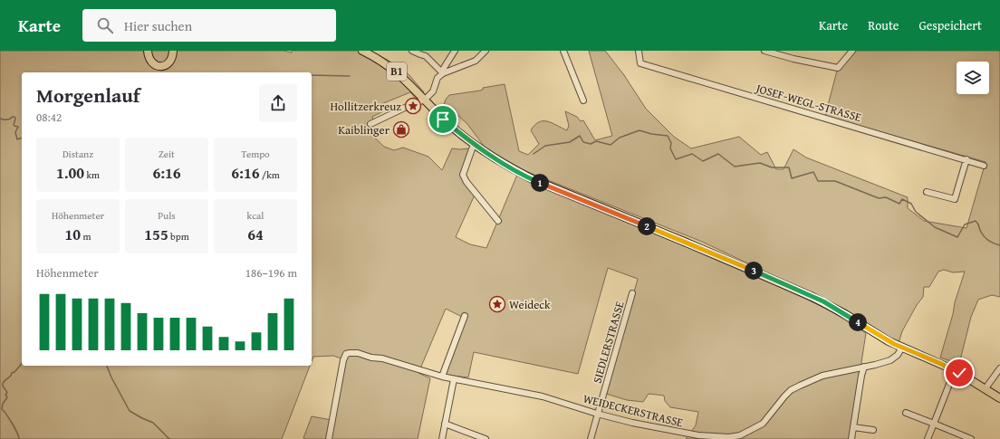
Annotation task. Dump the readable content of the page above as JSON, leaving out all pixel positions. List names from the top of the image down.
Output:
{
  "streets": {
    "main road": ["B1"],
    "street": ["JOSEF-WEGL-STRASSE", "SIEDLERSTRASSE", "WEIDECKERSTRASSE"]
  },
  "crossings": [
    ["B1", "WEIDECKERSTRASSE"],
    ["SIEDLERSTRASSE", "WEIDECKERSTRASSE"]
  ],
  "places": {
    "place": ["Hollitzerkreuz", "Weideck"],
    "shop": ["Kaiblinger"]
  },
  "page": {
    "header": "Karte",
    "search": "Hier suchen",
    "nav": ["Karte", "Route", "Gespeichert"],
    "heading": ["Morgenlauf", "08:42"],
    "stats": [
      ["Distanz", "1.00 km"],
      ["Zeit", "6:16"],
      ["Tempo", "6:16 /km"],
      ["Höhenmeter", "10 m"],
      ["Puls", "155 bpm"],
      ["kcal", "64"]
    ],
    "pins": [
      "1",
      "2",
      "3",
      "4"
    ],
    "chart": ["Höhenmeter", "186–196 m"]
  }
}
